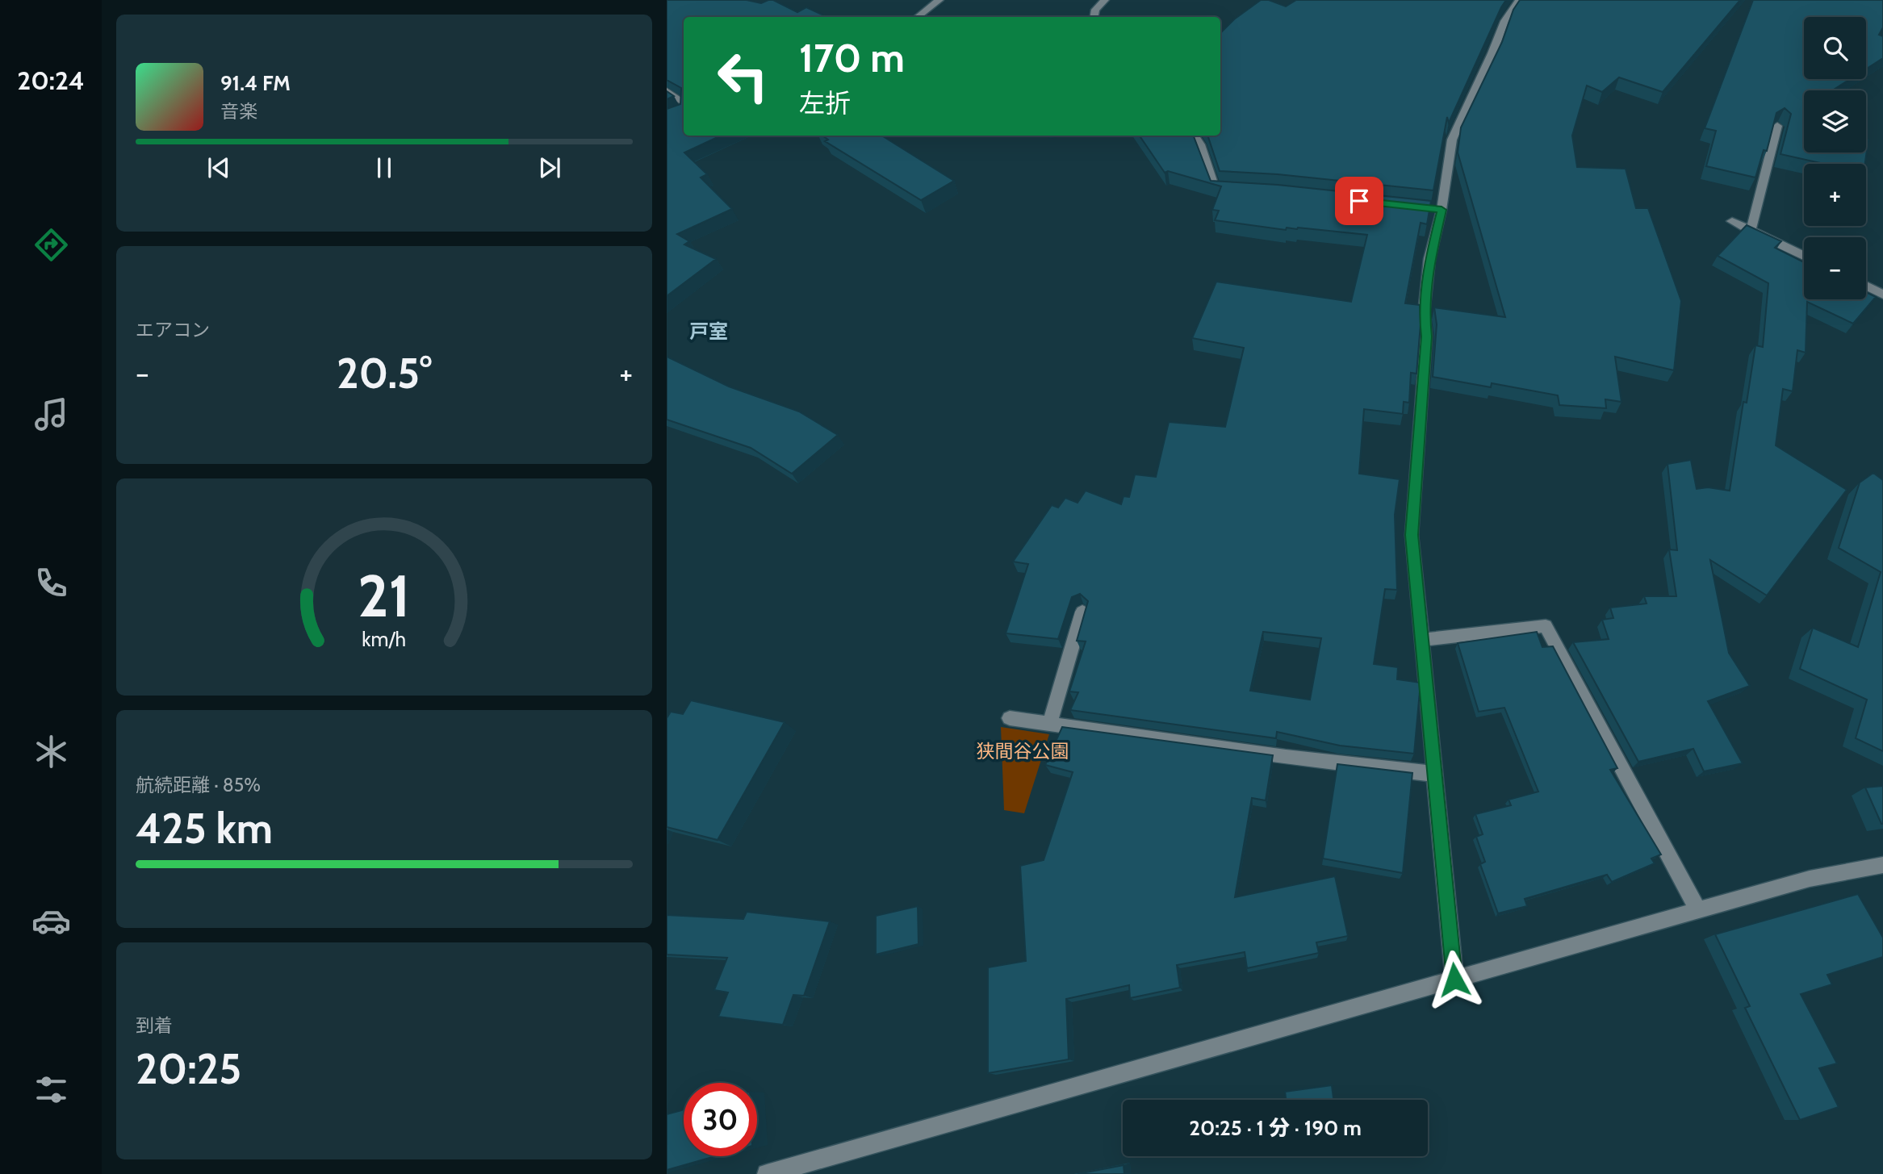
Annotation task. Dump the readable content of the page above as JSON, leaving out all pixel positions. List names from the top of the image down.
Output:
{
  "districts": ["戸室"],
  "parks": ["狭間谷公園"],
  "page": {
    "tabs": "20:24",
    "map_buttons": ["+", "−"],
    "turn": ["170 m", "左折"],
    "song": ["91.4 FM", "音楽"],
    "tile": [
      "エアコン",
      ["航続距離 · 85%", "425 km"],
      ["到着", "20:25"]
    ],
    "heat": ["−", "20.5°", "+"],
    "limit": "30",
    "trip": "20:25 · 1 分 · 190 m",
    "gauge": ["21", "km/h"]
  }
}
